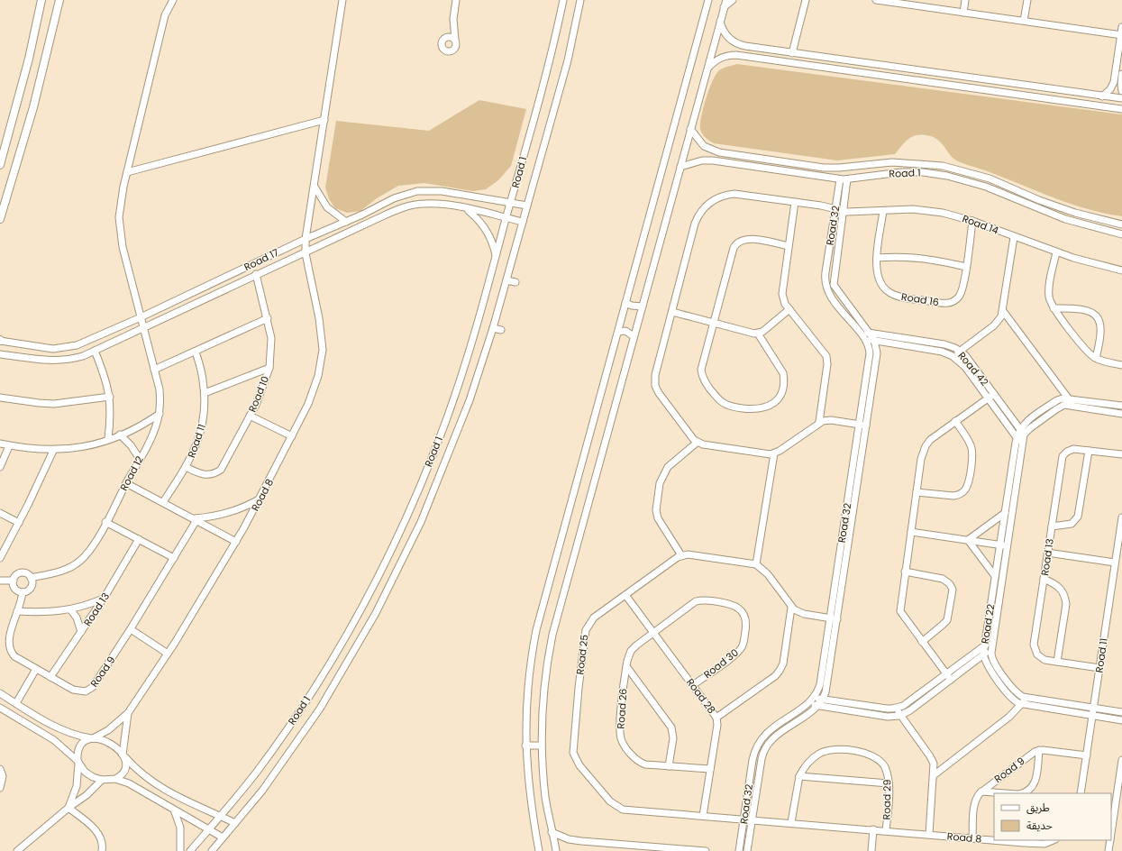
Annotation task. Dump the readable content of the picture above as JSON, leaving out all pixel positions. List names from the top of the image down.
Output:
{
  "streets": {
    "street": [
      "Road 1",
      "Road 14",
      "Road 32",
      "Road 17",
      "Road 16",
      "Road 42",
      "Road 10",
      "Road 11",
      "Road 12",
      "Road 8",
      "Road 13",
      "Road 22",
      "Road 25",
      "Road 30",
      "Road 9",
      "Road 28",
      "Road 26",
      "Road 29"
    ]
  },
  "crossings": [
    ["Road 1", "Road 32"],
    ["Road 1", "Road 17"],
    ["Road 14", "Road 32"],
    ["Road 14", "Road 16"],
    ["Road 32", "Road 42"],
    ["Road 32", "Road 8"],
    ["Road 32", "Road 25"],
    ["Road 17", "Road 10"],
    ["Road 17", "Road 12"],
    ["Road 17", "Road 8"],
    ["Road 42", "Road 22"],
    ["Road 10", "Road 11"],
    ["Road 11", "Road 13"],
    ["Road 11", "Road 22"],
    ["Road 12", "Road 9"],
    ["Road 8", "Road 25"],
    ["Road 8", "Road 29"],
    ["Road 13", "Road 9"],
    ["Road 25", "Road 28"],
    ["Road 30", "Road 28"],
    ["Road 30", "Road 26"],
    ["Road 28", "Road 26"]
  ],
  "legend": ["طريق", "حديقة"]
}
